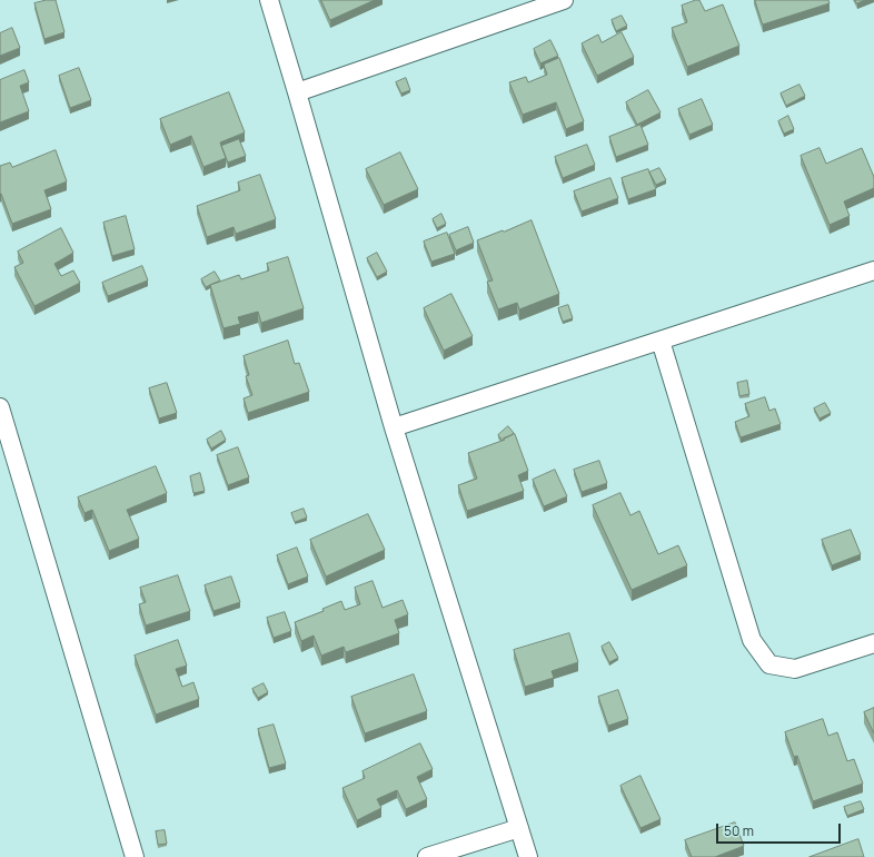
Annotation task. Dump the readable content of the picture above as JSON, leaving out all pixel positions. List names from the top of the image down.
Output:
{
  "scale_bar": "50 m"
}
